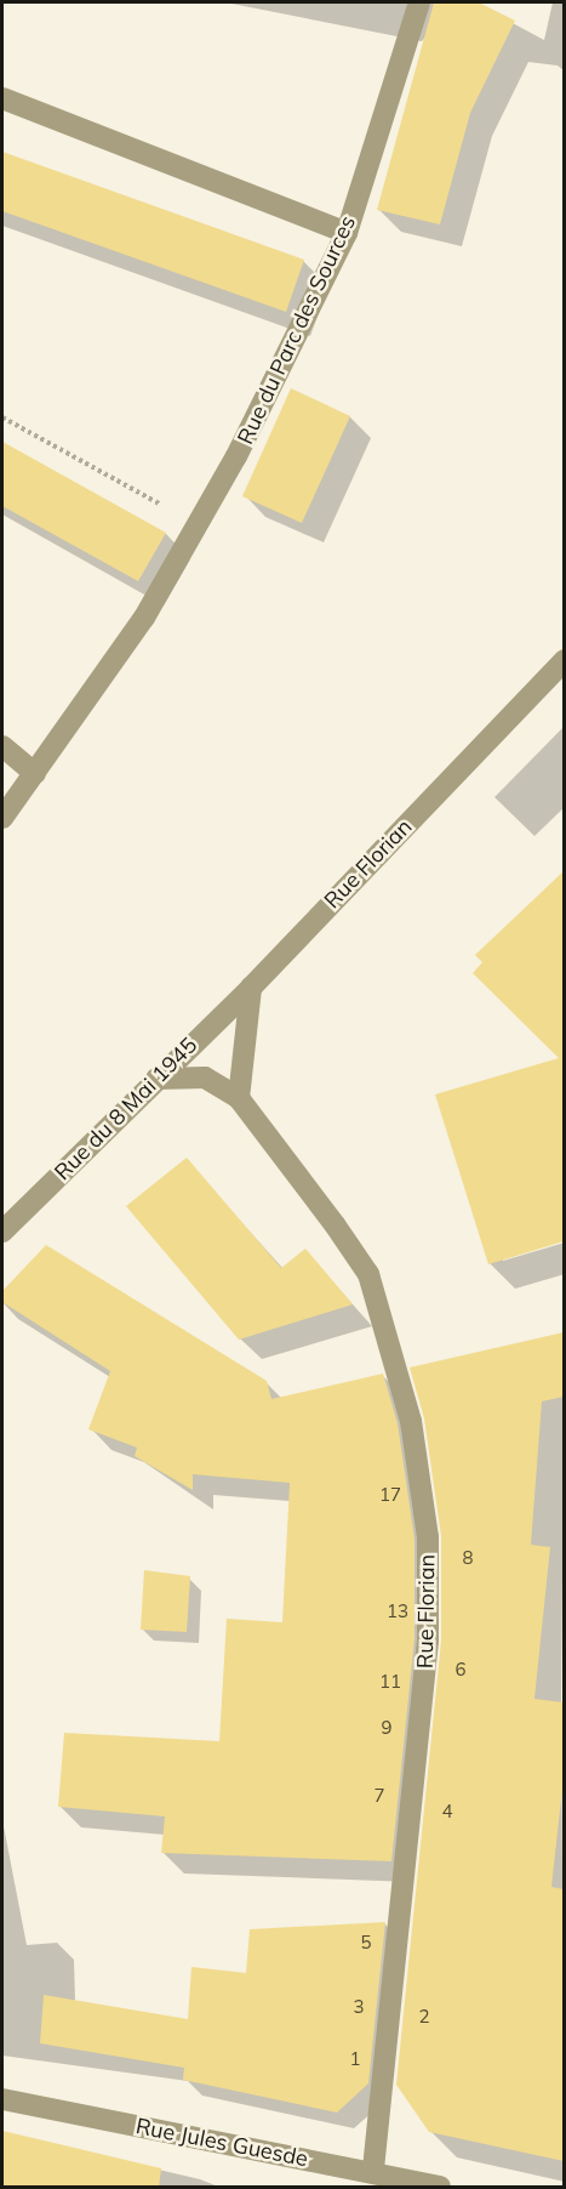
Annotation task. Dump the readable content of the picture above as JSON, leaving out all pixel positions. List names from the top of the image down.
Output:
{
  "streets": {
    "street": [
      "Rue du Parc des Sources",
      "Rue Florian",
      "Rue du 8 Mai 1945",
      "Rue Jules Guesde"
    ]
  },
  "crossings": [
    ["Rue Florian", "Rue du 8 Mai 1945"],
    ["Rue Florian", "Rue Jules Guesde"]
  ],
  "house_numbers": [
    "17",
    "8",
    "13",
    "6",
    "11",
    "9",
    "7",
    "4",
    "5",
    "3",
    "2",
    "1"
  ]
}
